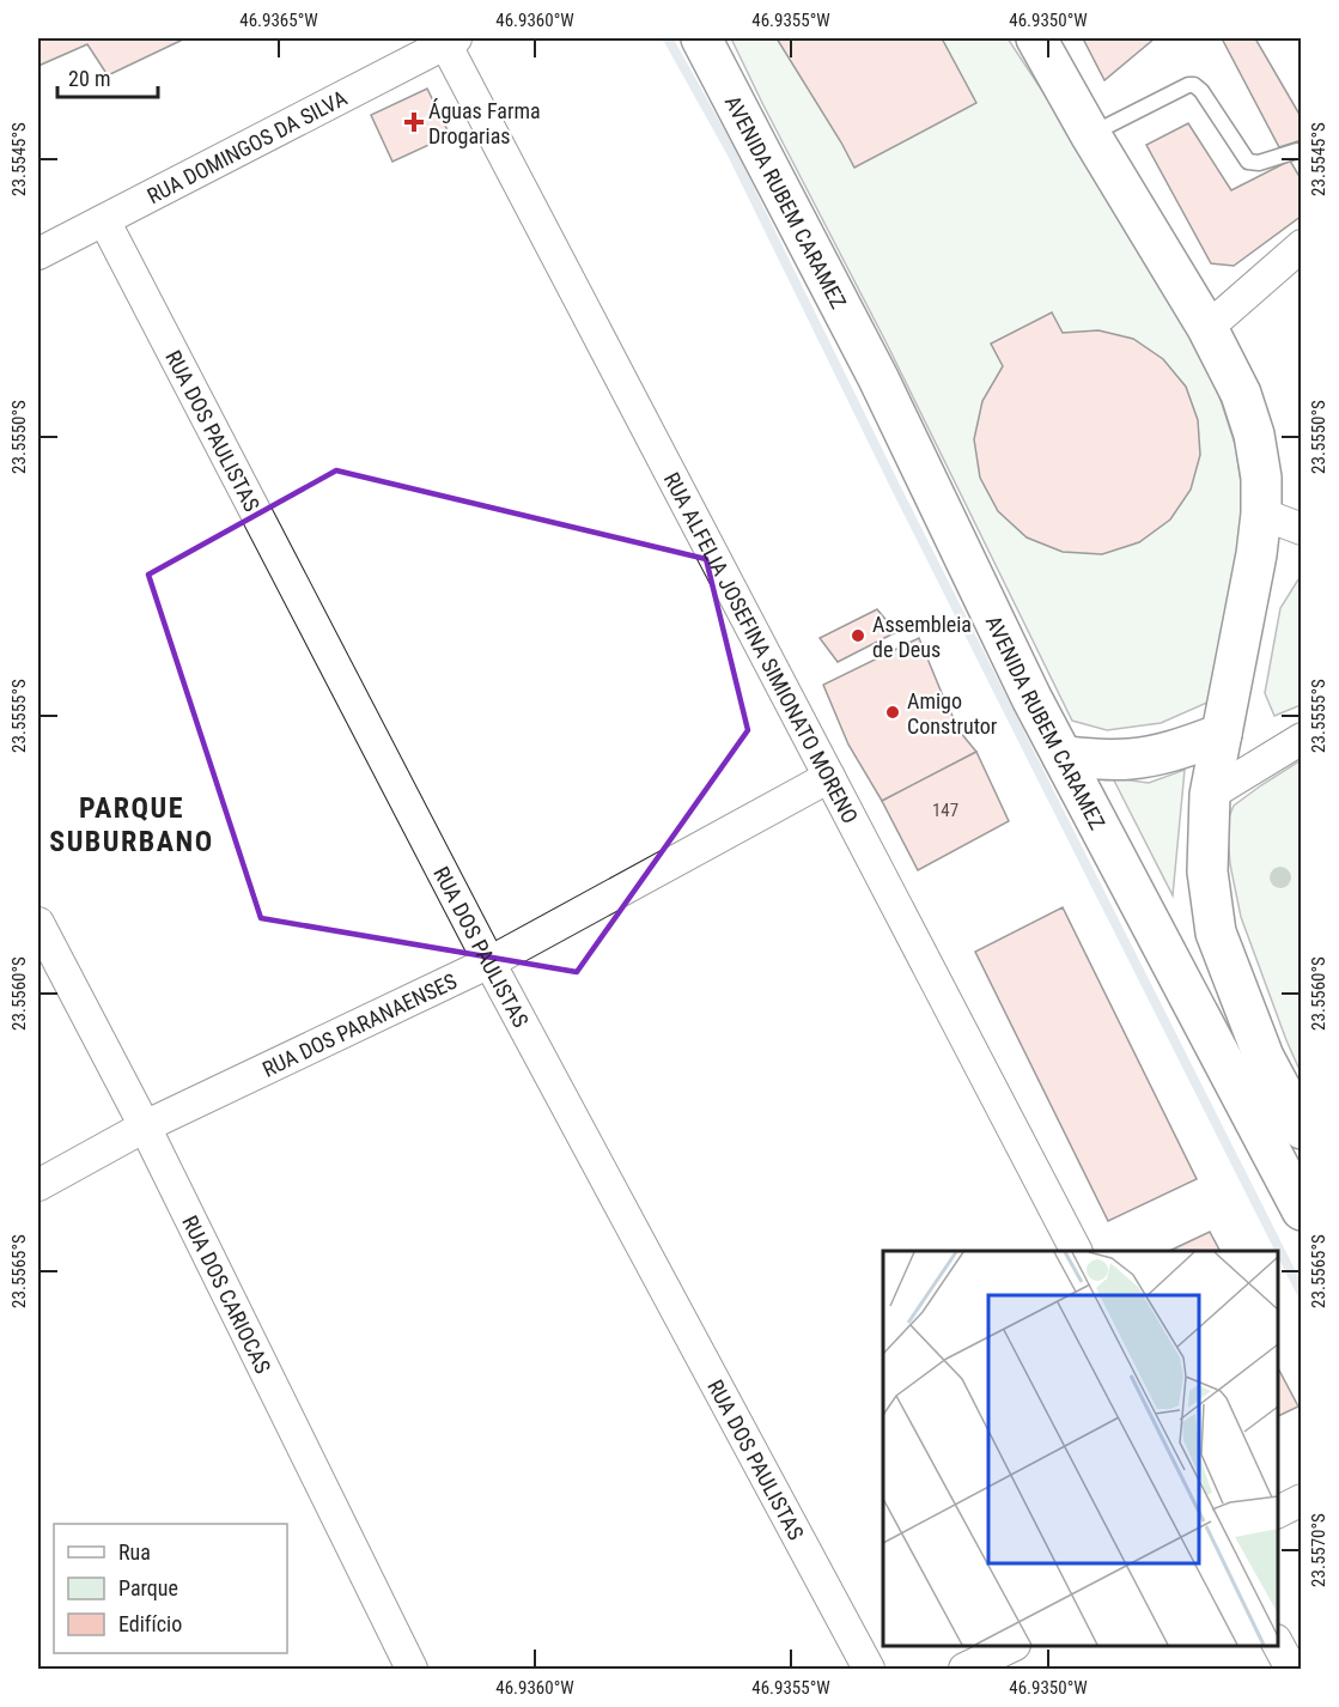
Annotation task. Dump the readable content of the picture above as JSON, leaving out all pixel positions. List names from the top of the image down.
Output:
{
  "streets": {
    "highway": ["AVENIDA RUBEM CARAMEZ"],
    "street": [
      "RUA DOMINGOS DA SILVA",
      "RUA DOS PAULISTAS",
      "RUA ALFELIA JOSEFINA SIMIONATO MORENO",
      "RUA DOS PARANAENSES",
      "RUA DOS CARIOCAS"
    ]
  },
  "crossings": [
    ["RUA DOMINGOS DA SILVA", "RUA DOS PAULISTAS"],
    ["RUA DOMINGOS DA SILVA", "RUA ALFELIA JOSEFINA SIMIONATO MORENO"],
    ["RUA DOS PAULISTAS", "RUA DOS PARANAENSES"],
    ["RUA ALFELIA JOSEFINA SIMIONATO MORENO", "RUA DOS PARANAENSES"],
    ["RUA DOS PARANAENSES", "RUA DOS CARIOCAS"]
  ],
  "districts": ["PARQUE SUBURBANO"],
  "places": {
    "health": ["Águas Farma Drogarias"],
    "other": ["Assembleia de Deus", "Amigo Construtor"]
  },
  "house_numbers": ["147"],
  "legend": ["Rua", "Parque", "Edifício"],
  "scale_bar": "20 m",
  "coordinates": [
    "46.9365°W",
    "46.9360°W",
    "46.9355°W",
    "46.9350°W",
    "23.5545°S",
    "23.5550°S",
    "23.5555°S",
    "23.5560°S",
    "23.5565°S",
    "23.5570°S"
  ]
}
